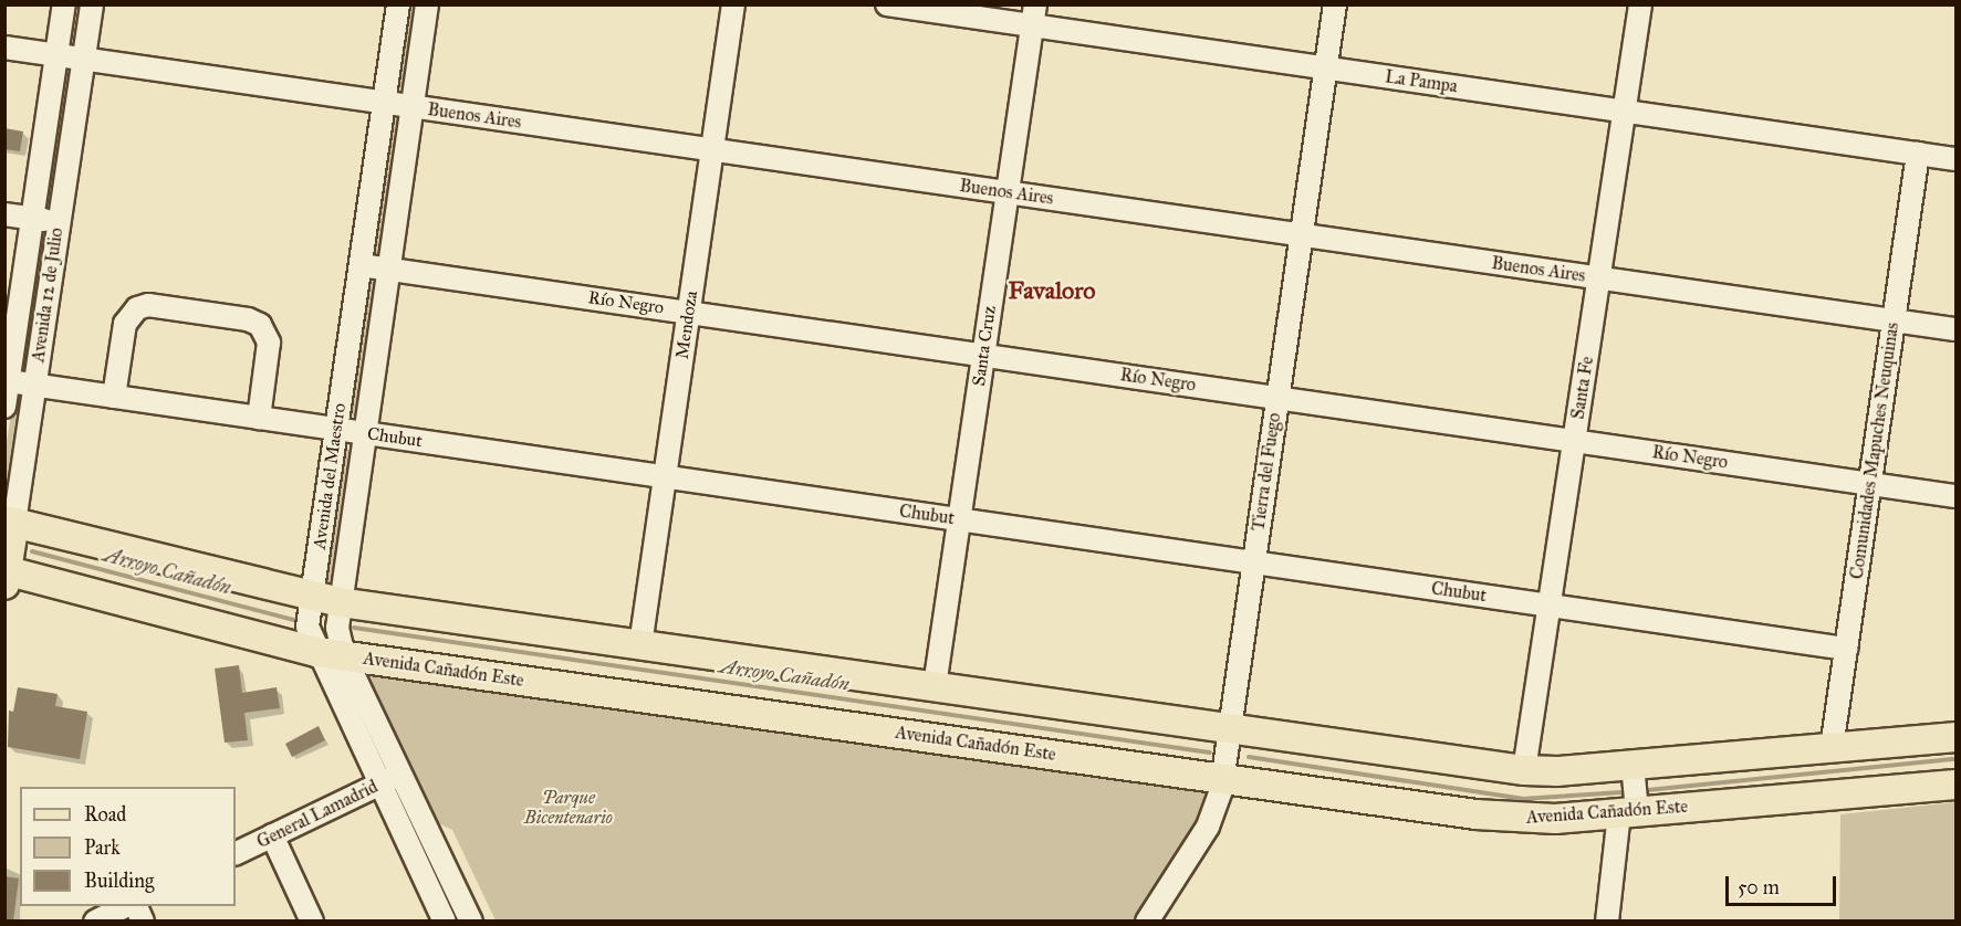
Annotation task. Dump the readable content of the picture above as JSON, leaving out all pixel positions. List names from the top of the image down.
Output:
{
  "streets": {
    "main road": ["Avenida 12 de Julio", "Avenida Cañadón Este"],
    "street": [
      "La Pampa",
      "Buenos Aires",
      "Río Negro",
      "Mendoza",
      "Santa Cruz",
      "Santa Fe",
      "Chubut",
      "Comunidades Mapuches Neuquinas",
      "Tierra del Fuego",
      "Avenida del Maestro",
      "General Lamadrid"
    ]
  },
  "crossings": [
    ["La Pampa", "Santa Cruz"],
    ["La Pampa", "Santa Fe"],
    ["La Pampa", "Comunidades Mapuches Neuquinas"],
    ["La Pampa", "Tierra del Fuego"],
    ["Buenos Aires", "Avenida 12 de Julio"],
    ["Buenos Aires", "Mendoza"],
    ["Buenos Aires", "Santa Cruz"],
    ["Buenos Aires", "Santa Fe"],
    ["Buenos Aires", "Comunidades Mapuches Neuquinas"],
    ["Buenos Aires", "Tierra del Fuego"],
    ["Buenos Aires", "Avenida del Maestro"],
    ["Avenida 12 de Julio", "Chubut"],
    ["Avenida 12 de Julio", "Avenida Cañadón Este"],
    ["Río Negro", "Mendoza"],
    ["Río Negro", "Santa Cruz"],
    ["Río Negro", "Santa Fe"],
    ["Río Negro", "Comunidades Mapuches Neuquinas"],
    ["Río Negro", "Tierra del Fuego"],
    ["Río Negro", "Avenida del Maestro"],
    ["Mendoza", "Chubut"],
    ["Santa Cruz", "Chubut"],
    ["Santa Fe", "Chubut"],
    ["Chubut", "Comunidades Mapuches Neuquinas"],
    ["Chubut", "Tierra del Fuego"],
    ["Chubut", "Avenida del Maestro"],
    ["Tierra del Fuego", "Avenida Cañadón Este"],
    ["Avenida del Maestro", "Avenida Cañadón Este"],
    ["Avenida del Maestro", "General Lamadrid"]
  ],
  "districts": ["Favaloro"],
  "water": ["Arroyo Cañadón"],
  "parks": ["Parque Bicentenario"],
  "legend": ["Road", "Park", "Building"],
  "scale_bar": "50 m"
}
